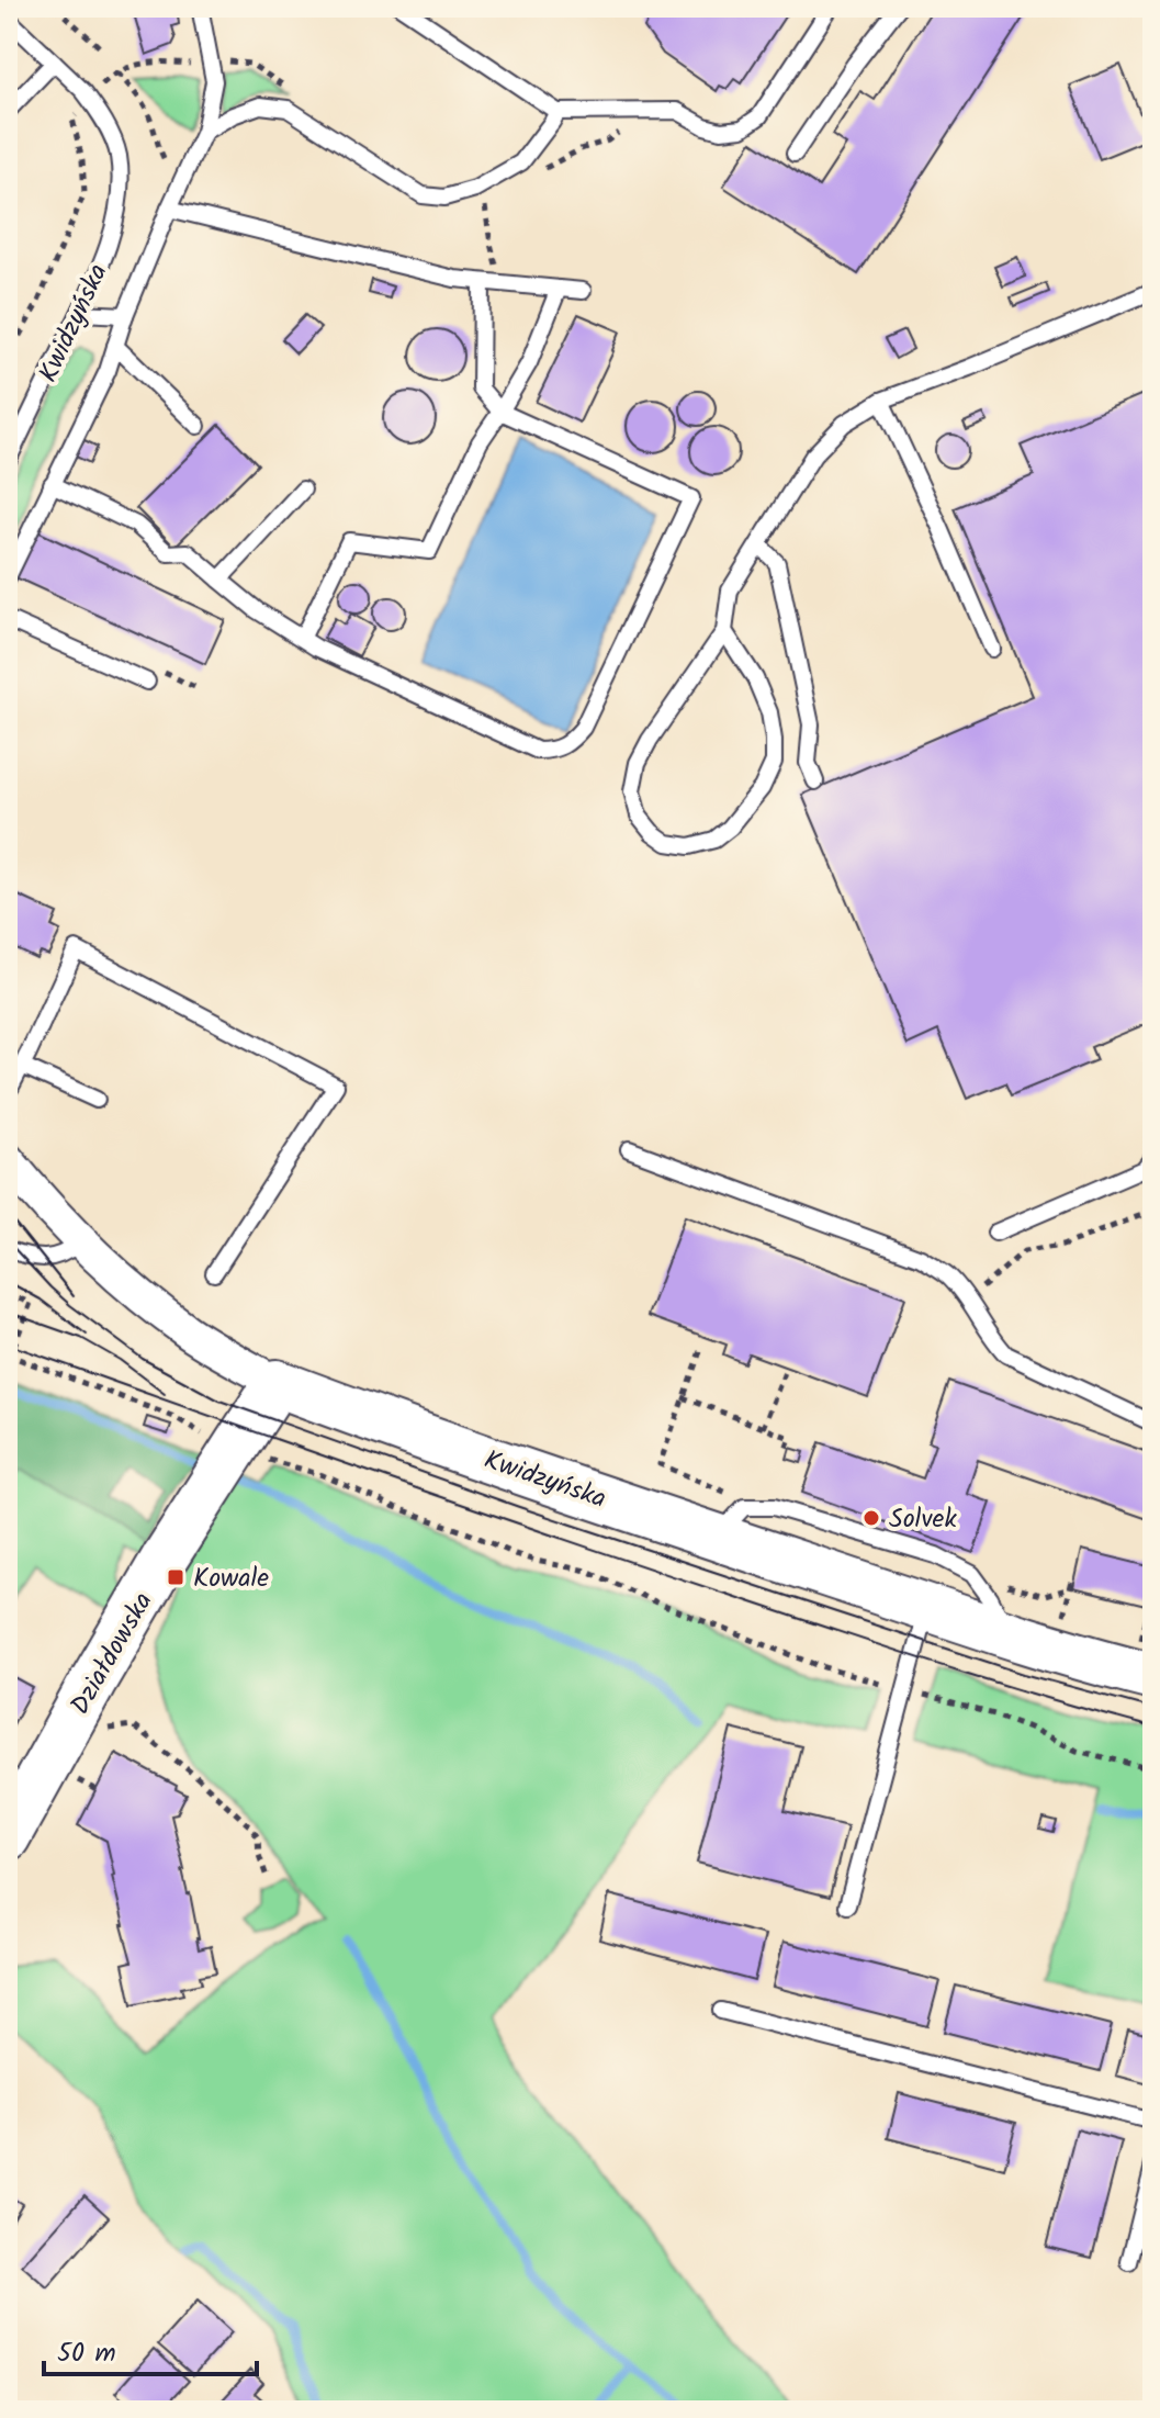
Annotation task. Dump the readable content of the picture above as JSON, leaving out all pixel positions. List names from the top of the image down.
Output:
{
  "streets": {
    "street": ["Kwidzyńska", "Działdowska"]
  },
  "crossings": [
    ["Kwidzyńska", "Działdowska"]
  ],
  "places": {
    "other": ["Solvek"],
    "transit": ["Kowale"]
  },
  "scale_bar": "50 m"
}
